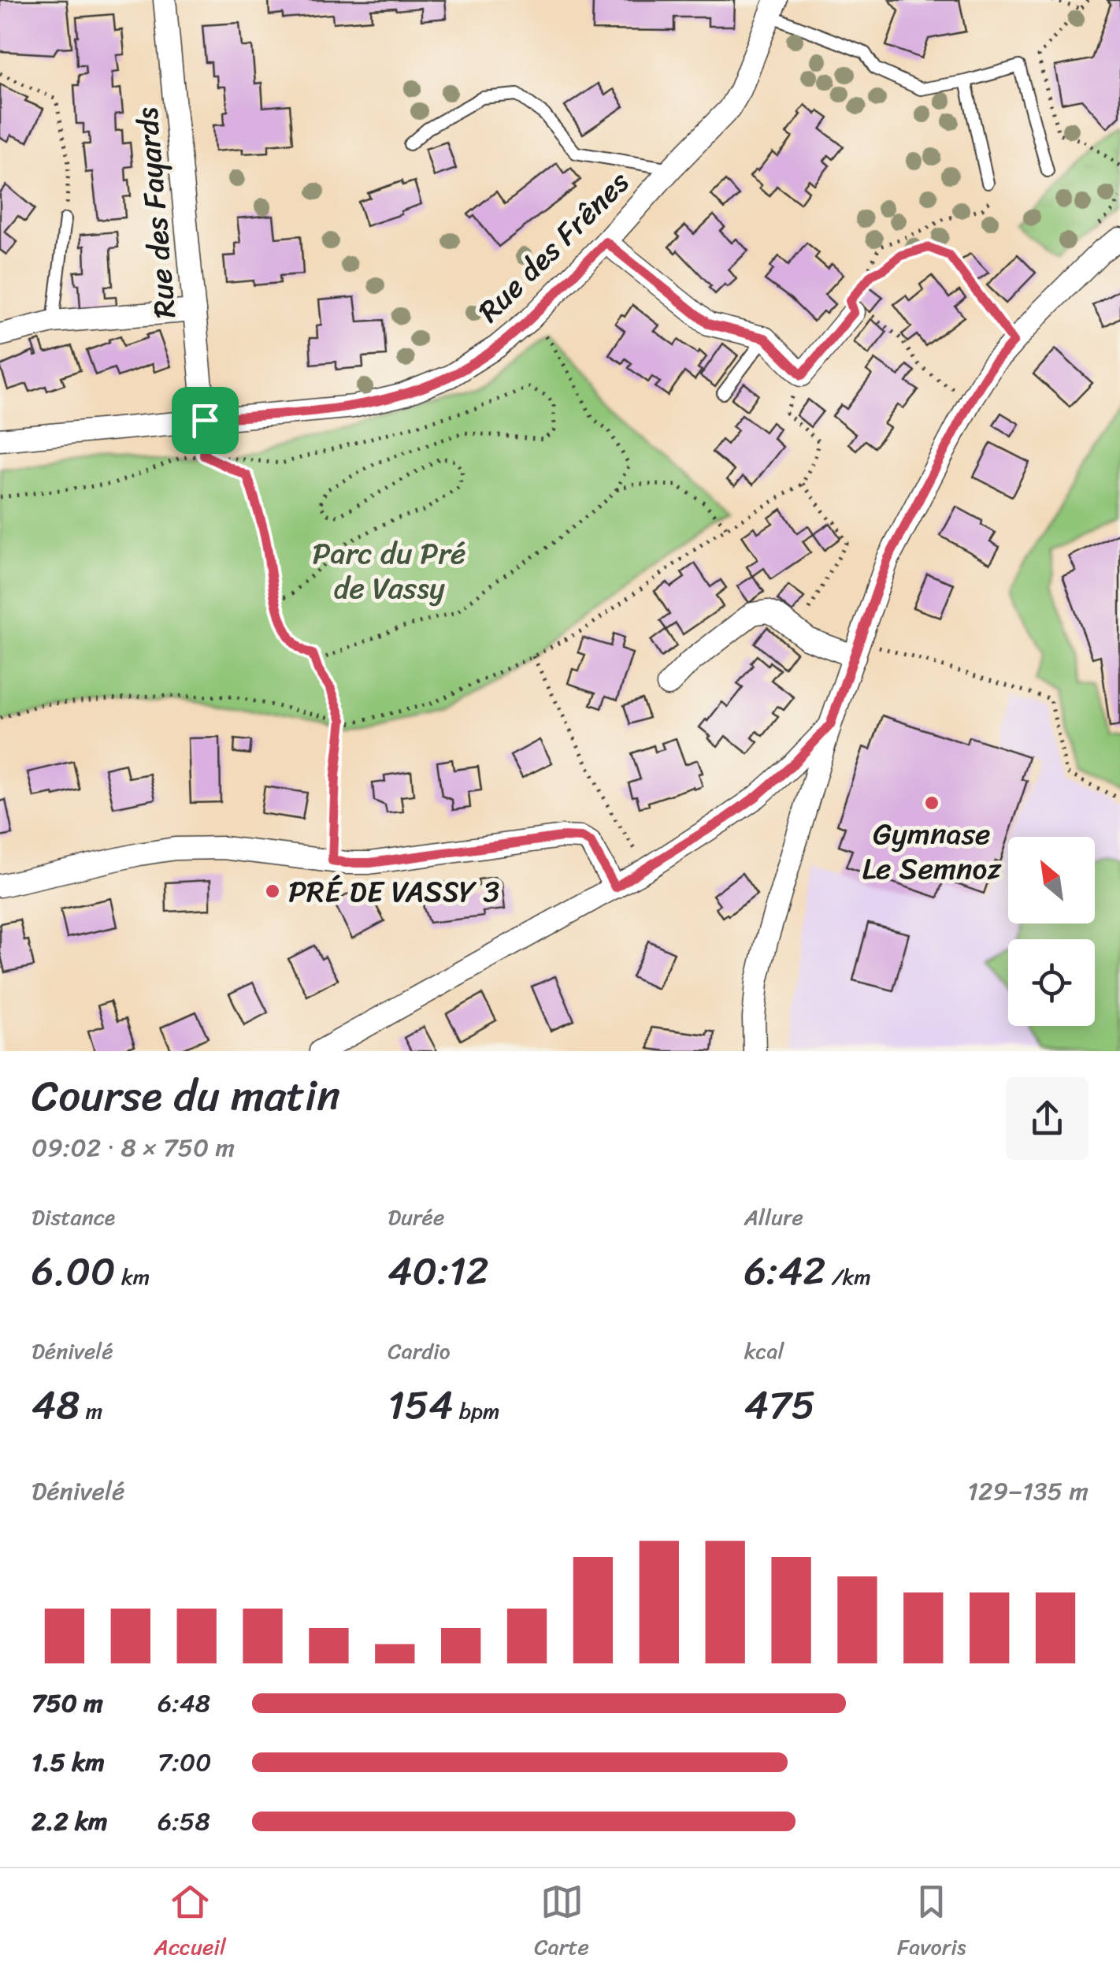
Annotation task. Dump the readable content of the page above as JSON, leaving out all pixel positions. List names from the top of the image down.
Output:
{
  "streets": {
    "street": ["Rue des Fayards", "Rue des Frênes"]
  },
  "crossings": [
    ["Rue des Fayards", "Rue des Frênes"]
  ],
  "parks": ["Parc du Pré de Vassy"],
  "places": ["Gymnase Le Semnoz", "PRÉ DE VASSY 3"],
  "north": "top left",
  "page": {
    "heading": ["Course du matin", "09:02 · 8 × 750 m"],
    "stats": [
      ["Distance", "6.00 km"],
      ["Durée", "40:12"],
      ["Allure", "6:42 /km"],
      ["Dénivelé", "48 m"],
      ["Cardio", "154 bpm"],
      ["kcal", "475"]
    ],
    "chart": ["Dénivelé", "129–135 m"],
    "list": [
      {
        "name": "750 m",
        "note": "6:48"
      },
      {
        "name": "1.5 km",
        "note": "7:00"
      },
      {
        "name": "2.2 km",
        "note": "6:58"
      }
    ],
    "tabs": ["Accueil", "Carte", "Favoris"]
  }
}
